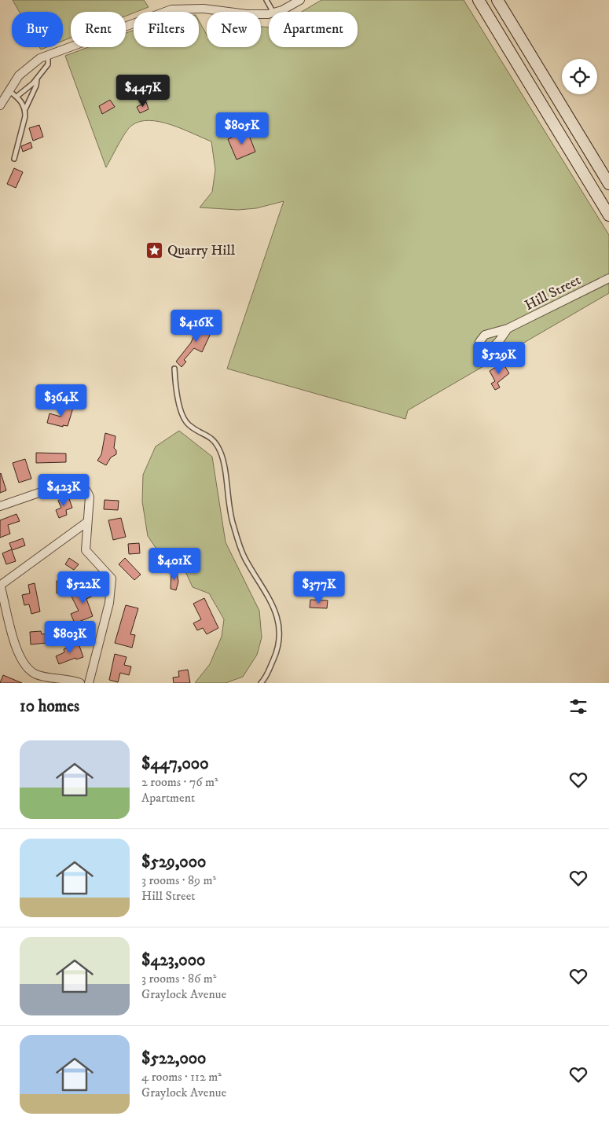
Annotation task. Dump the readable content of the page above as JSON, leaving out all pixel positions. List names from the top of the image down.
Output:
{
  "streets": {
    "street": ["Hill Street"]
  },
  "places": {
    "place": ["Quarry Hill"]
  },
  "page": {
    "chip": [
      "Buy",
      "Rent",
      "Filters",
      "New",
      "Apartment"
    ],
    "price": [
      "$447K",
      "$805K",
      "$416K",
      "$529K",
      "$364K",
      "$423K",
      "$401K",
      "$522K",
      "$377K",
      "$803K"
    ],
    "heading": "10 homes",
    "list": [
      {
        "name": "$447,000",
        "note": "2 rooms · 76 m² · Apartment"
      },
      {
        "name": "$529,000",
        "note": "3 rooms · 89 m² · Hill Street"
      },
      {
        "name": "$423,000",
        "note": "3 rooms · 86 m² · Graylock Avenue"
      },
      {
        "name": "$522,000",
        "note": "4 rooms · 112 m² · Graylock Avenue"
      }
    ]
  }
}
